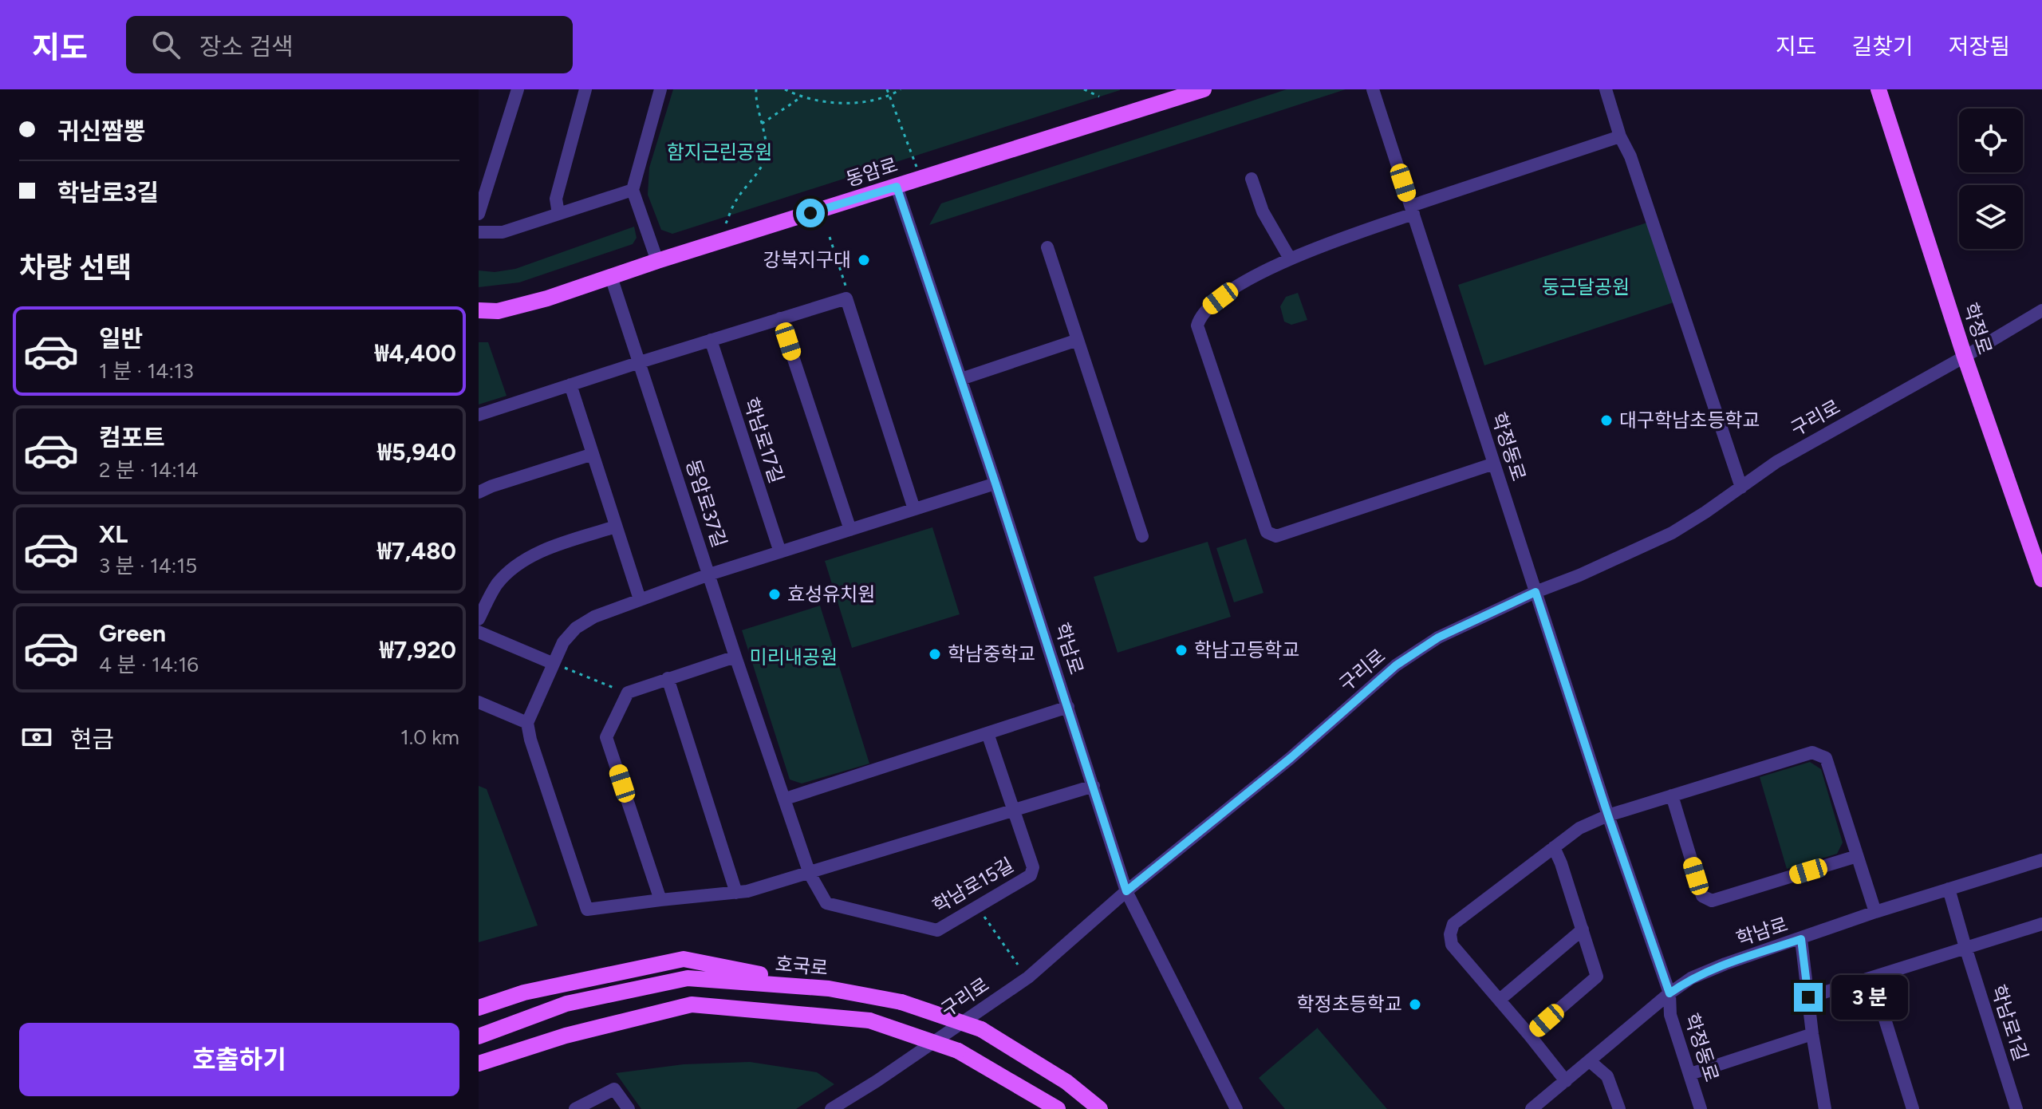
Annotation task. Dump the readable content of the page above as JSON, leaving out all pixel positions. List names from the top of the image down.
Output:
{
  "streets": {
    "main road": ["동암로", "학정로", "호국로"],
    "street": [
      "구리로",
      "학남로17길",
      "학정동로",
      "동암로37길",
      "학남로",
      "학남로15길",
      "학남로1길"
    ]
  },
  "crossings": [
    ["동암로", "동암로37길"],
    ["동암로", "학남로"],
    ["학정로", "구리로"],
    ["구리로", "학정동로"],
    ["구리로", "학남로"],
    ["학정동로", "학남로"],
    ["동암로37길", "학남로15길"],
    ["학남로", "학남로1길"]
  ],
  "parks": ["함지근린공원", "둥근달공원", "미리내공원"],
  "places": [
    "강북지구대",
    "대구학남초등학교",
    "효성유치원",
    "학남고등학교",
    "학남중학교",
    "학정초등학교"
  ],
  "page": {
    "header": "지도",
    "search": "장소 검색",
    "nav": ["지도", "길찾기", "저장됨"],
    "banner": ["귀신짬뽕", "학남로3길"],
    "heading": "차량 선택",
    "list": [
      {
        "name": "일반",
        "note": "1 분 · 14:13",
        "value": "₩4,400"
      },
      {
        "name": "컴포트",
        "note": "2 분 · 14:14",
        "value": "₩5,940"
      },
      {
        "name": "XL",
        "note": "3 분 · 14:15",
        "value": "₩7,480"
      },
      {
        "name": "Green",
        "note": "4 분 · 14:16",
        "value": "₩7,920"
      }
    ],
    "pay": ["현금", "1.0 km"],
    "bubble": "3 분",
    "buttons": "호출하기"
  }
}
